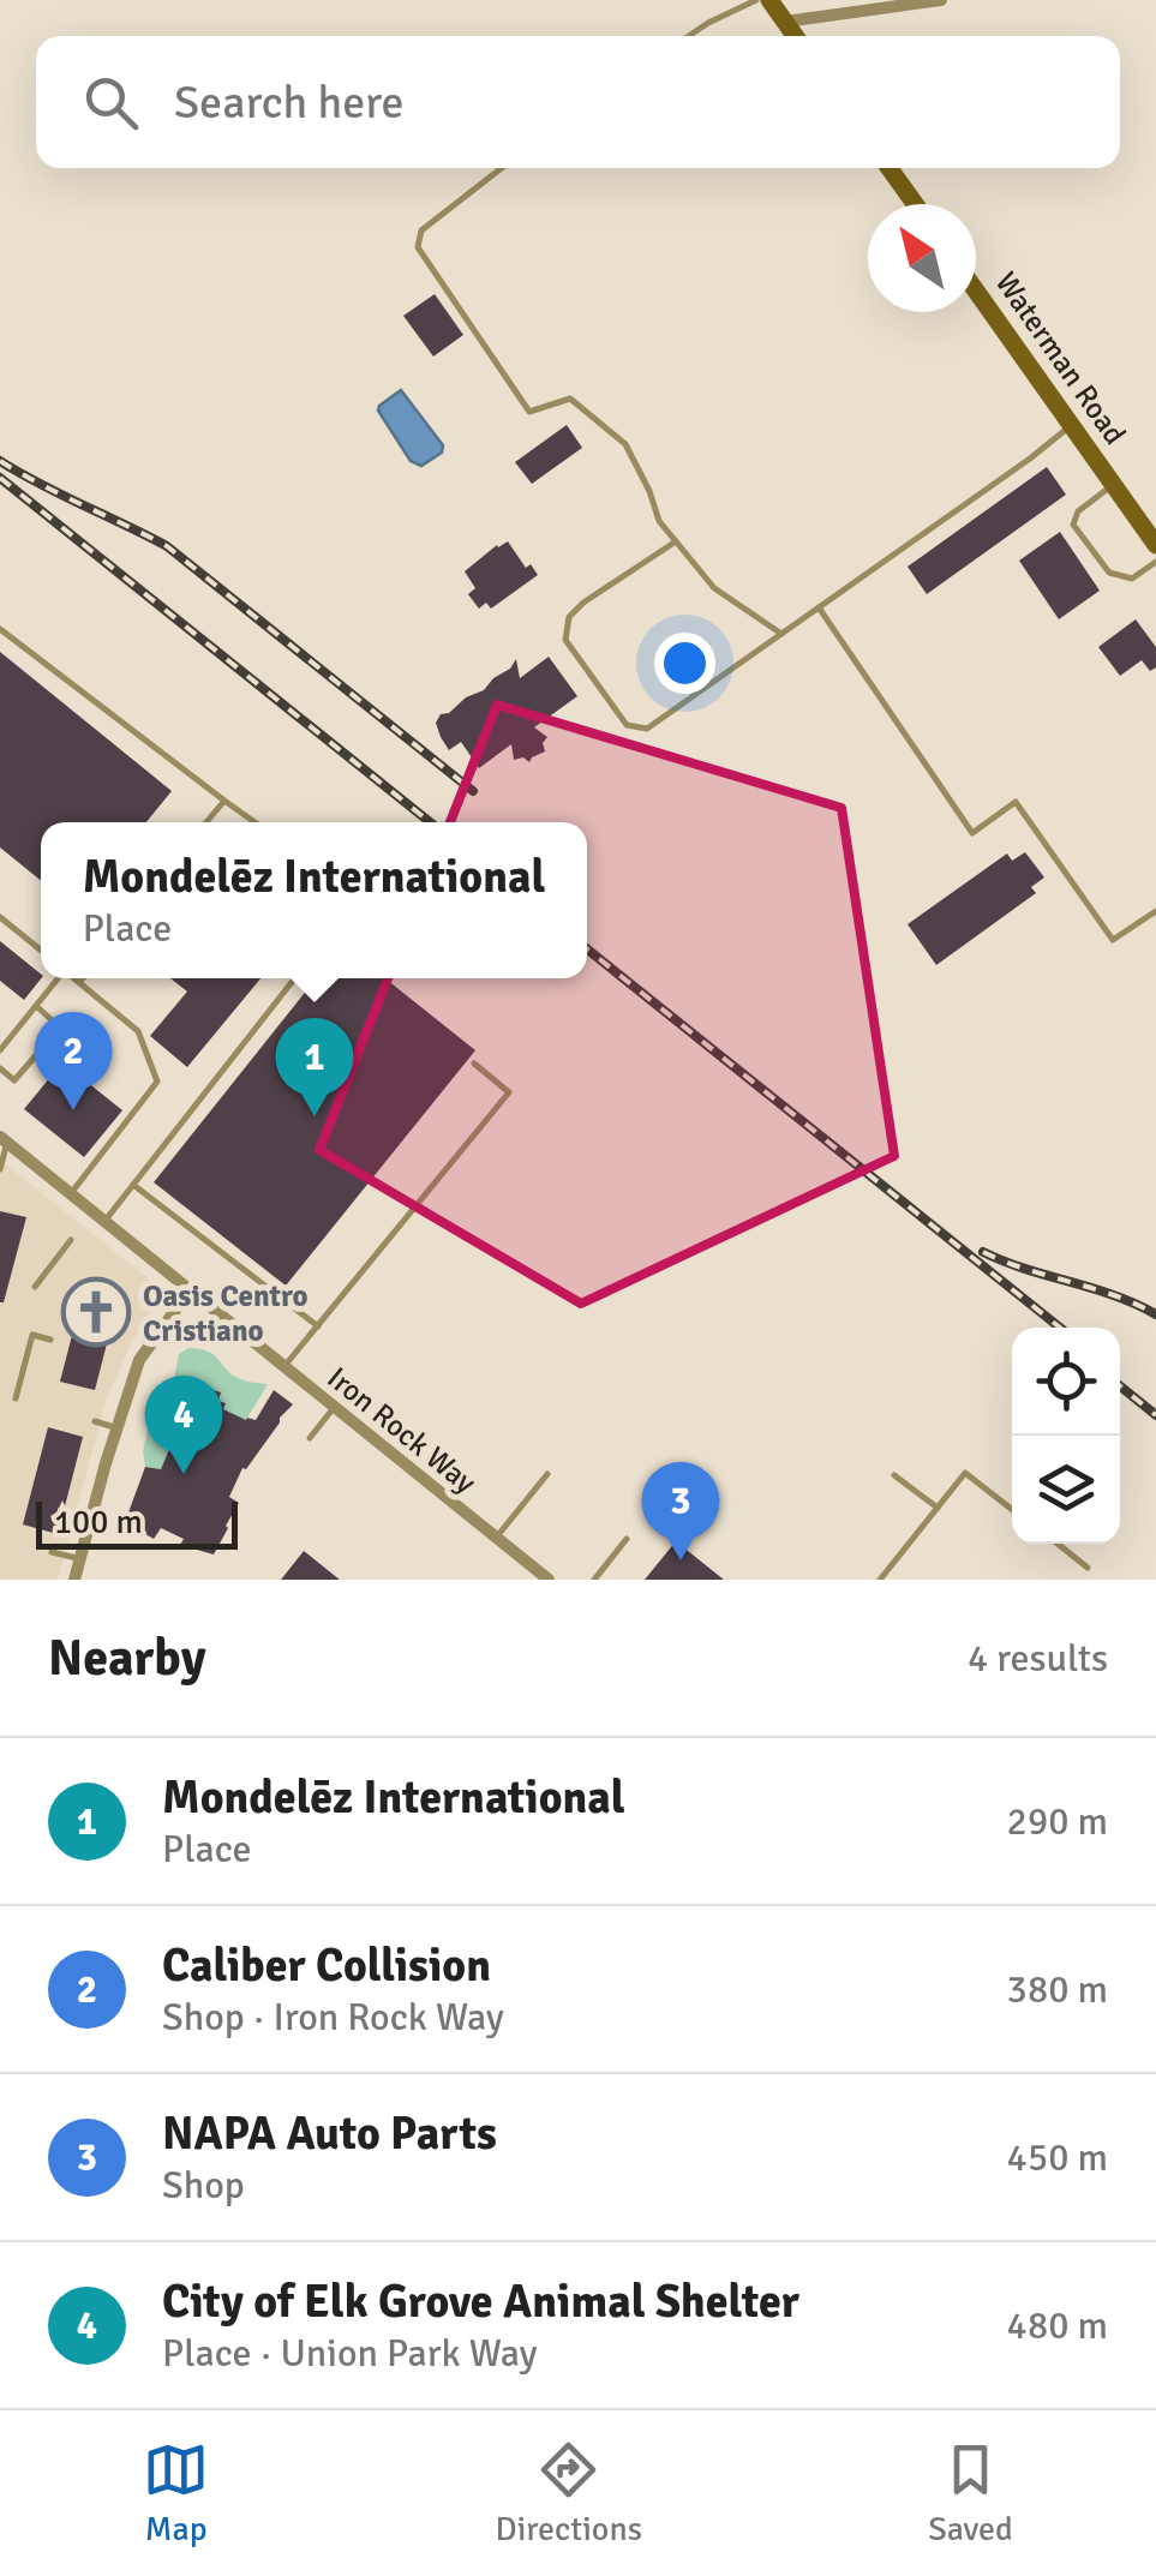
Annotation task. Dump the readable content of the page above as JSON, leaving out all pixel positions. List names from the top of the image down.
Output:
{
  "streets": {
    "main road": ["Waterman Road"],
    "street": ["Iron Rock Way"]
  },
  "places": {
    "church": ["Oasis Centro Cristiano"]
  },
  "scale_bar": "100 m",
  "north": "top left",
  "page": {
    "search": "Search here",
    "popup": ["Mondelēz International", "Place"],
    "pins": [
      "2",
      "1",
      "4",
      "3"
    ],
    "scale": "100 m",
    "heading": ["Nearby", "4 results"],
    "list": [
      {
        "mark": "1",
        "name": "Mondelēz International",
        "note": "Place",
        "value": "290 m"
      },
      {
        "mark": "2",
        "name": "Caliber Collision",
        "note": "Shop · Iron Rock Way",
        "value": "380 m"
      },
      {
        "mark": "3",
        "name": "NAPA Auto Parts",
        "note": "Shop",
        "value": "450 m"
      },
      {
        "mark": "4",
        "name": "City of Elk Grove Animal Shelter",
        "note": "Place · Union Park Way",
        "value": "480 m"
      }
    ],
    "nav": ["Map", "Directions", "Saved"]
  }
}
